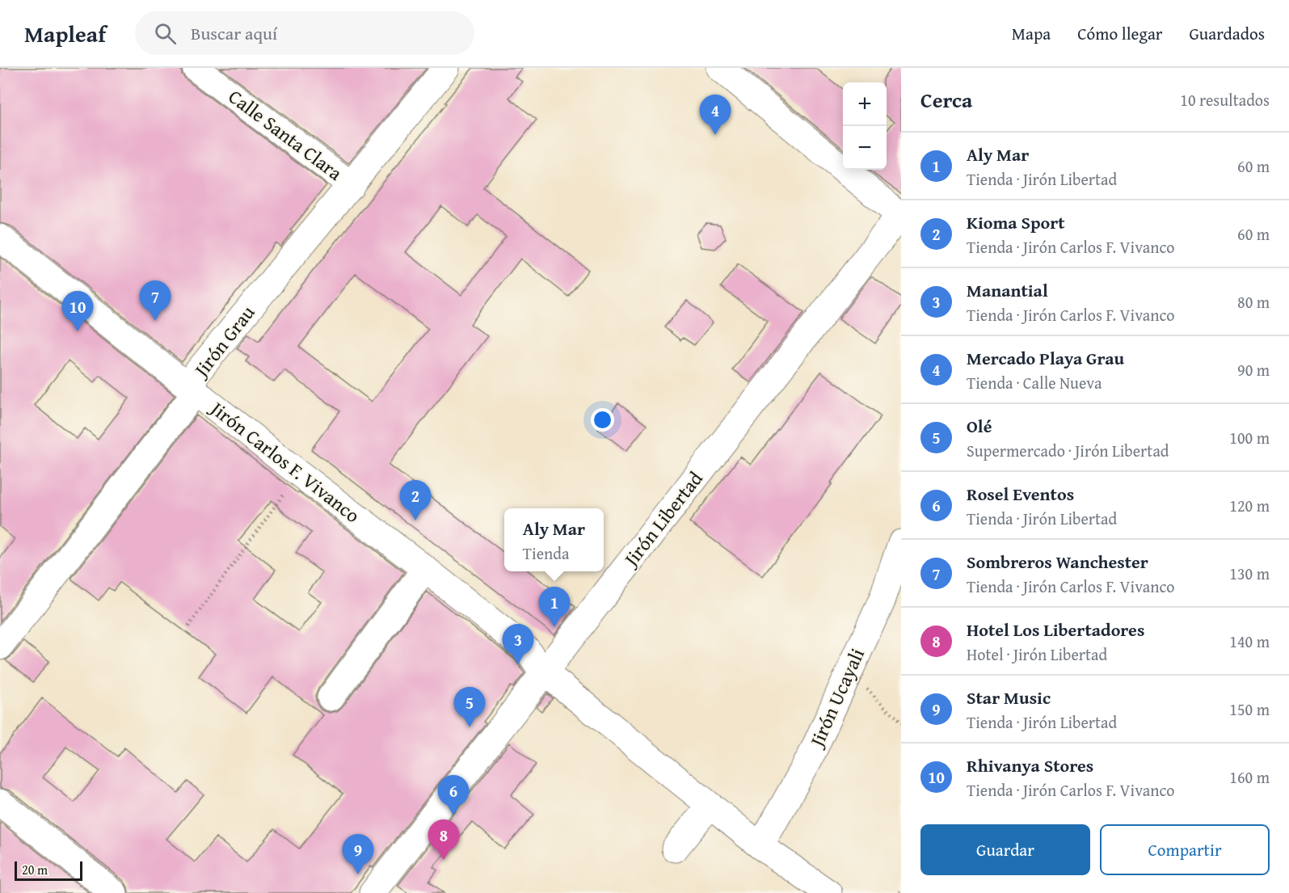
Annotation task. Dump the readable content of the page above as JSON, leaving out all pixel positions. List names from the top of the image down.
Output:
{
  "streets": {
    "street": [
      "Calle Santa Clara",
      "Jirón Grau",
      "Jirón Carlos F. Vivanco",
      "Jirón Libertad",
      "Jirón Ucayali"
    ]
  },
  "crossings": [
    ["Calle Santa Clara", "Jirón Grau"],
    ["Jirón Grau", "Jirón Carlos F. Vivanco"],
    ["Jirón Carlos F. Vivanco", "Jirón Libertad"]
  ],
  "scale_bar": "20 m",
  "page": {
    "header": "Mapleaf",
    "search": "Buscar aquí",
    "nav": ["Mapa", "Cómo llegar", "Guardados"],
    "heading": ["Cerca", "10 resultados"],
    "map_buttons": ["+", "−"],
    "pins": [
      "4",
      "7",
      "10",
      "2",
      "1",
      "3",
      "5",
      "6",
      "8",
      "9"
    ],
    "list": [
      {
        "mark": "1",
        "name": "Aly Mar",
        "note": "Tienda · Jirón Libertad",
        "value": "60 m"
      },
      {
        "mark": "2",
        "name": "Kioma Sport",
        "note": "Tienda · Jirón Carlos F. Vivanco",
        "value": "60 m"
      },
      {
        "mark": "3",
        "name": "Manantial",
        "note": "Tienda · Jirón Carlos F. Vivanco",
        "value": "80 m"
      },
      {
        "mark": "4",
        "name": "Mercado Playa Grau",
        "note": "Tienda · Calle Nueva",
        "value": "90 m"
      },
      {
        "mark": "5",
        "name": "Olé",
        "note": "Supermercado · Jirón Libertad",
        "value": "100 m"
      },
      {
        "mark": "6",
        "name": "Rosel Eventos",
        "note": "Tienda · Jirón Libertad",
        "value": "120 m"
      },
      {
        "mark": "7",
        "name": "Sombreros Wanchester",
        "note": "Tienda · Jirón Carlos F. Vivanco",
        "value": "130 m"
      },
      {
        "mark": "8",
        "name": "Hotel Los Libertadores",
        "note": "Hotel · Jirón Libertad",
        "value": "140 m"
      },
      {
        "mark": "9",
        "name": "Star Music",
        "note": "Tienda · Jirón Libertad",
        "value": "150 m"
      },
      {
        "mark": "10",
        "name": "Rhivanya Stores",
        "note": "Tienda · Jirón Carlos F. Vivanco",
        "value": "160 m"
      }
    ],
    "popup": ["Aly Mar", "Tienda"],
    "buttons": ["Guardar", "Compartir"],
    "scale": "20 m"
  }
}
